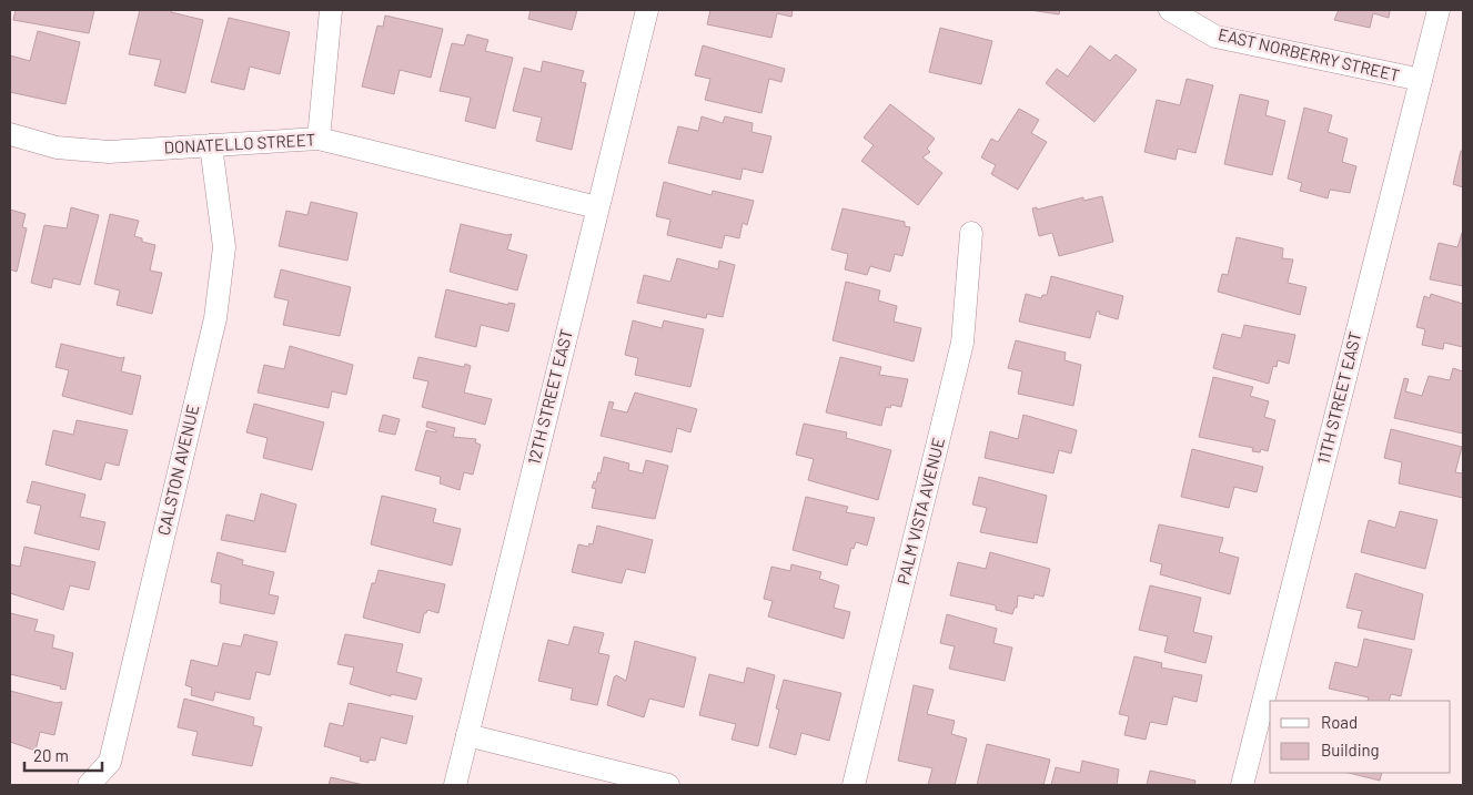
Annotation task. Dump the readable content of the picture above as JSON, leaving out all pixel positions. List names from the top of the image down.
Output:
{
  "streets": {
    "street": [
      "EAST NORBERRY STREET",
      "DONATELLO STREET",
      "12TH STREET EAST",
      "11TH STREET EAST",
      "CALSTON AVENUE",
      "PALM VISTA AVENUE"
    ]
  },
  "crossings": [
    ["EAST NORBERRY STREET", "11TH STREET EAST"],
    ["DONATELLO STREET", "12TH STREET EAST"],
    ["DONATELLO STREET", "CALSTON AVENUE"]
  ],
  "legend": ["Road", "Building"],
  "scale_bar": "20 m"
}
